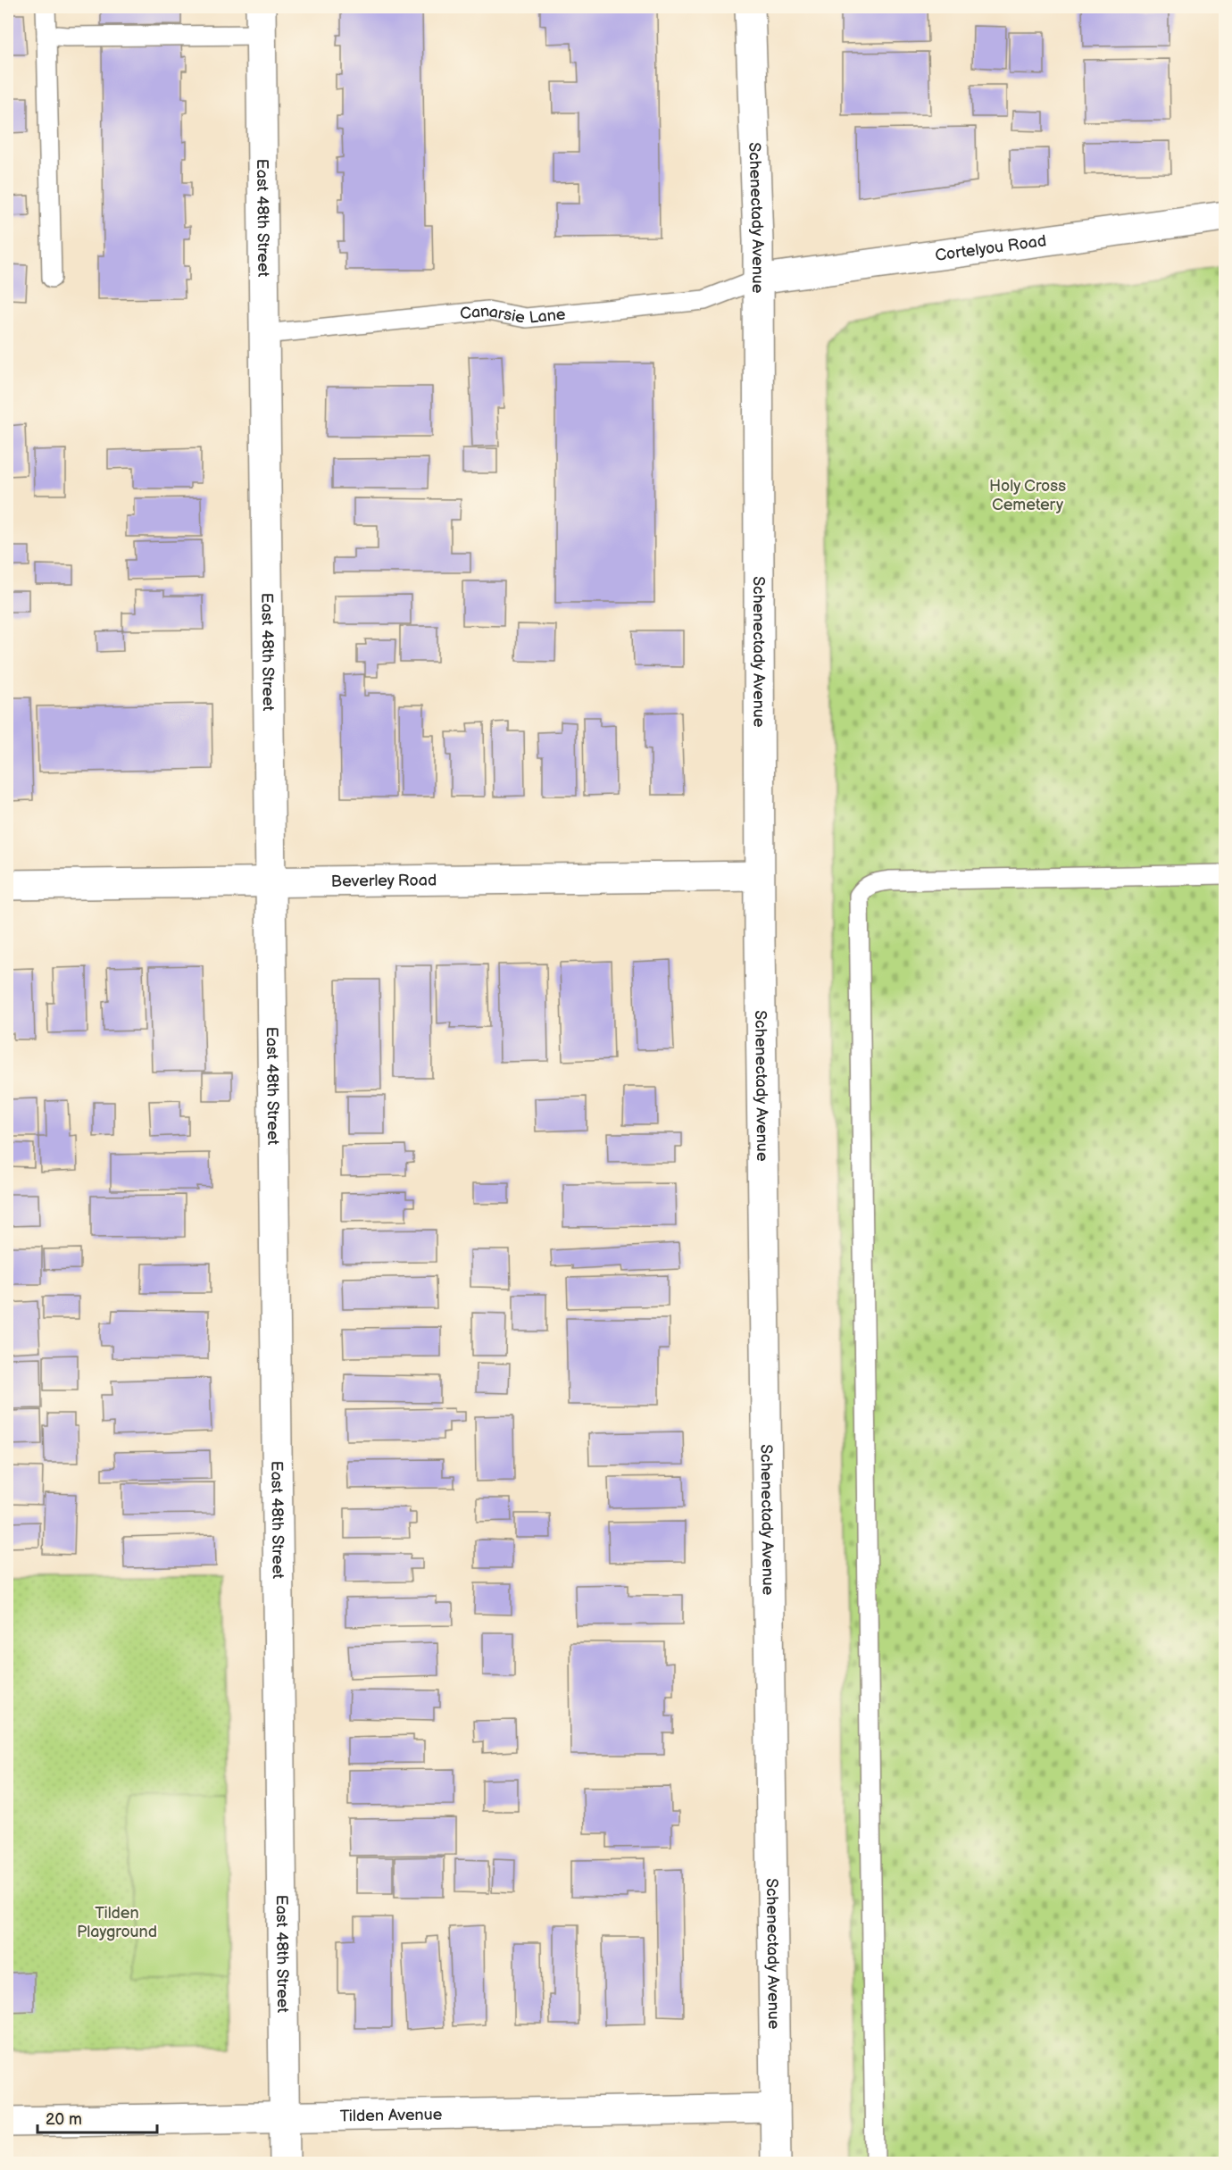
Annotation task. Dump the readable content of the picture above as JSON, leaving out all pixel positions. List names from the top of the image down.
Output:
{
  "streets": {
    "street": [
      "East 48th Street",
      "Schenectady Avenue",
      "Cortelyou Road",
      "Beverley Road",
      "Tilden Avenue"
    ],
    "lane": ["Canarsie Lane"]
  },
  "crossings": [
    ["East 48th Street", "Canarsie Lane"],
    ["East 48th Street", "Beverley Road"],
    ["East 48th Street", "Tilden Avenue"],
    ["Schenectady Avenue", "Cortelyou Road"],
    ["Schenectady Avenue", "Canarsie Lane"],
    ["Schenectady Avenue", "Beverley Road"],
    ["Schenectady Avenue", "Tilden Avenue"],
    ["Cortelyou Road", "Canarsie Lane"]
  ],
  "parks": ["Holy Cross Cemetery", "Tilden Playground"],
  "scale_bar": "20 m"
}
